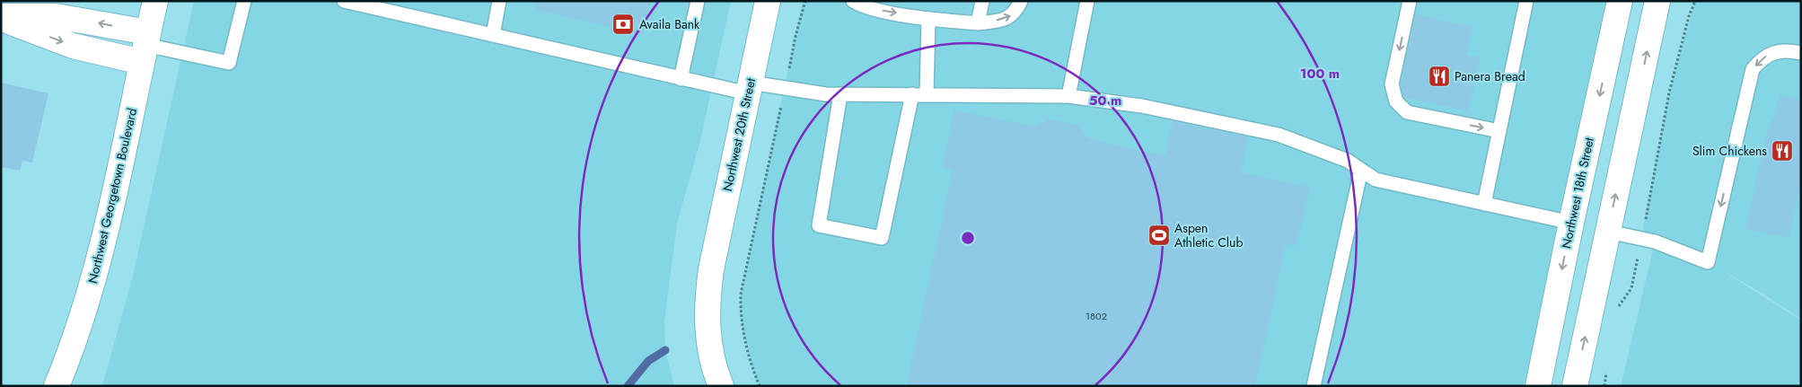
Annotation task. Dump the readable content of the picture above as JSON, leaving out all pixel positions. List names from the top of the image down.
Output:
{
  "streets": {
    "street": ["Northwest 20th Street", "Northwest 18th Street", "Northwest Georgetown Boulevard"]
  },
  "places": {
    "bank": ["Availa Bank"],
    "restaurant": ["Panera Bread", "Slim Chickens"],
    "sports": ["Aspen Athletic Club"]
  },
  "house_numbers": ["1802"],
  "rings": ["100 m", "50 m"]
}
